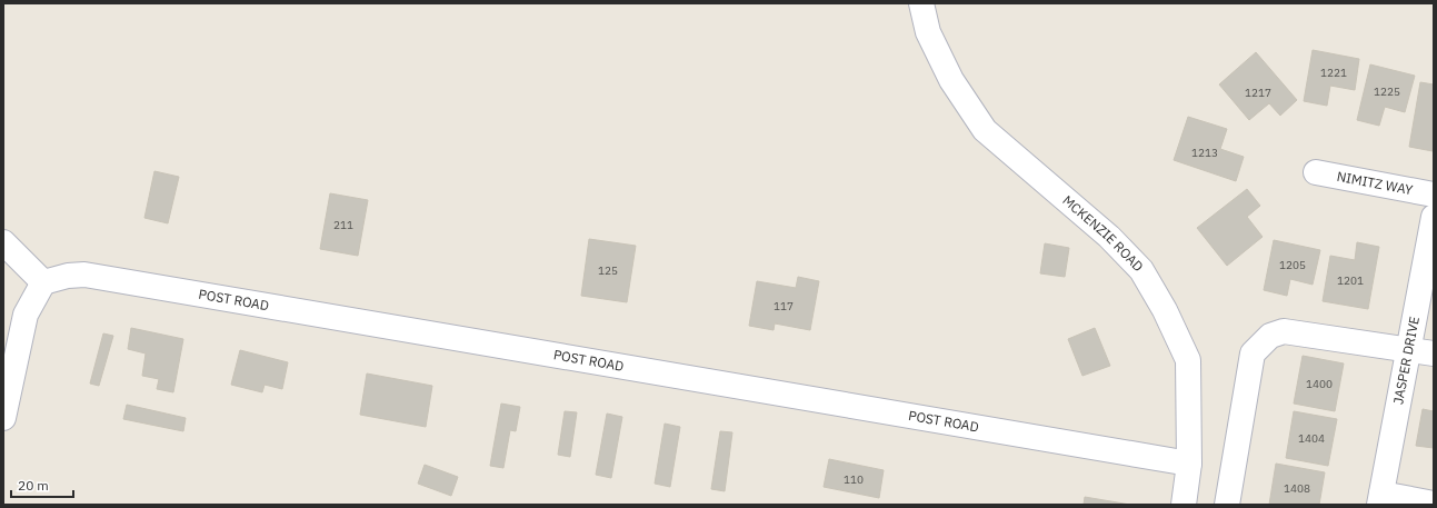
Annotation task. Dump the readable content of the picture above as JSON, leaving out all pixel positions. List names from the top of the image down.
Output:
{
  "streets": {
    "street": [
      "NIMITZ WAY",
      "MCKENZIE ROAD",
      "POST ROAD",
      "JASPER DRIVE"
    ]
  },
  "crossings": [
    ["MCKENZIE ROAD", "POST ROAD"]
  ],
  "house_numbers": [
    "1221",
    "1225",
    "1217",
    "1213",
    "211",
    "1205",
    "125",
    "1201",
    "117",
    "1400",
    "1404",
    "110",
    "1408"
  ],
  "scale_bar": "20 m"
}
